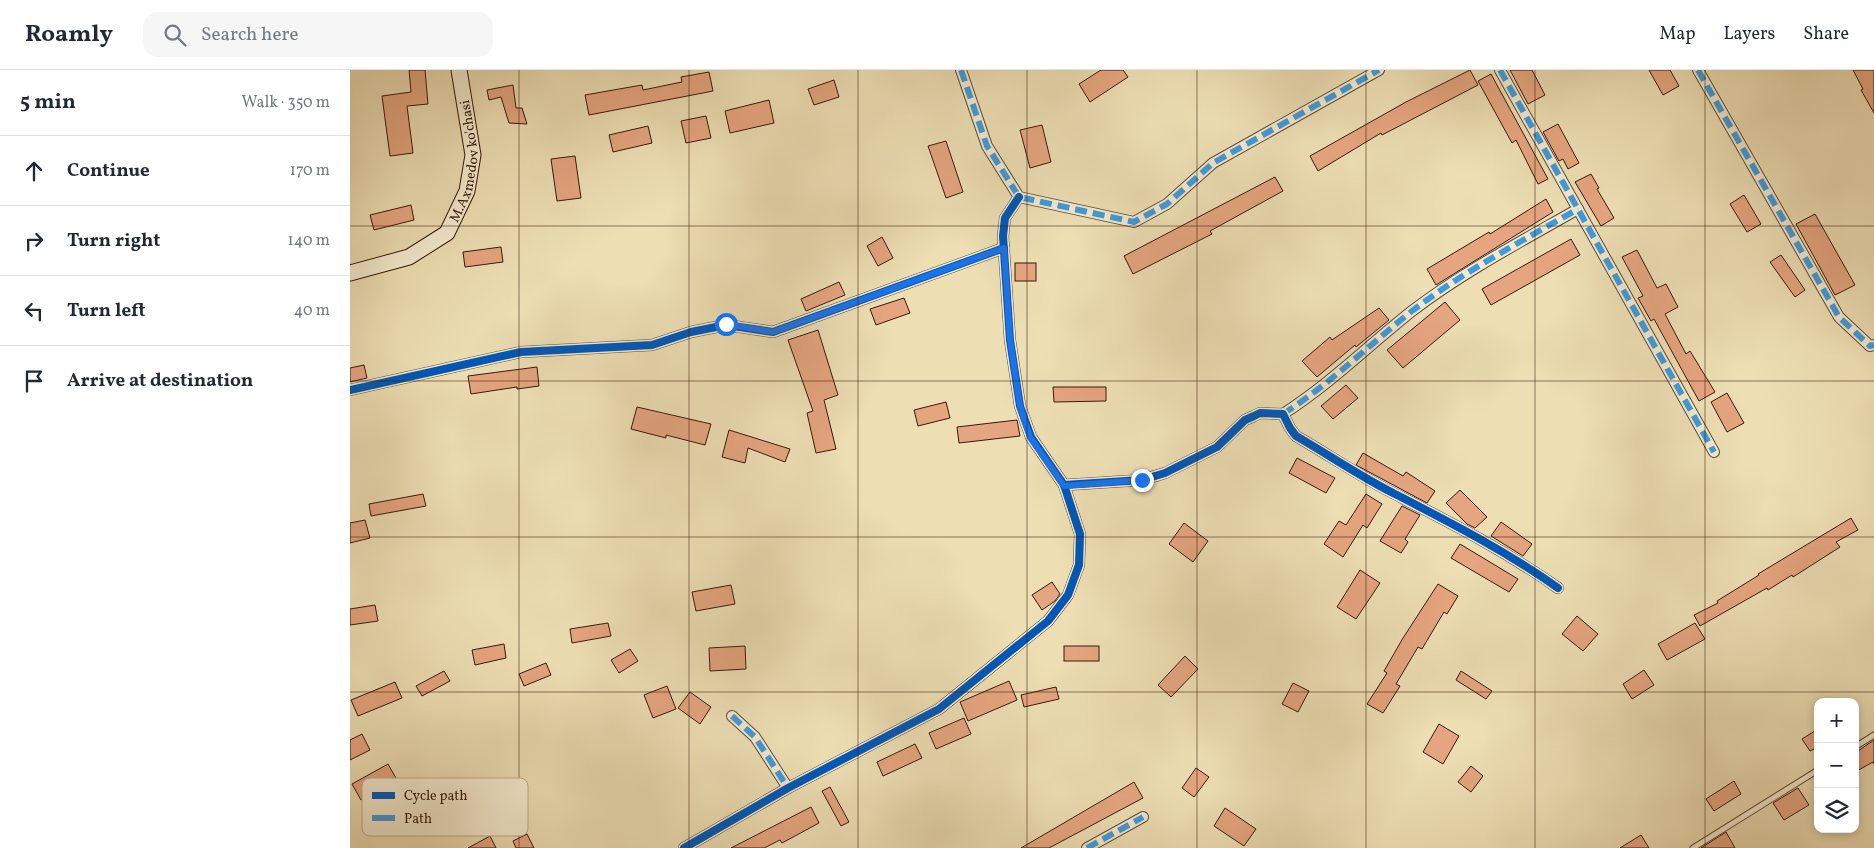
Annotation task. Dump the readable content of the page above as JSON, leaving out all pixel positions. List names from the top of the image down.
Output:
{
  "streets": {
    "main road": ["M.Axmedov ko'chasi"]
  },
  "legend": ["Cycle path", "Path"],
  "page": {
    "header": "Roamly",
    "search": "Search here",
    "nav": ["Map", "Layers", "Share"],
    "heading": ["5 min", "Walk · 350 m"],
    "list": [
      ["Continue", "170 m"],
      ["Turn right", "140 m"],
      ["Turn left", "40 m"],
      "Arrive at destination"
    ],
    "map_buttons": ["+", "−"]
  }
}
